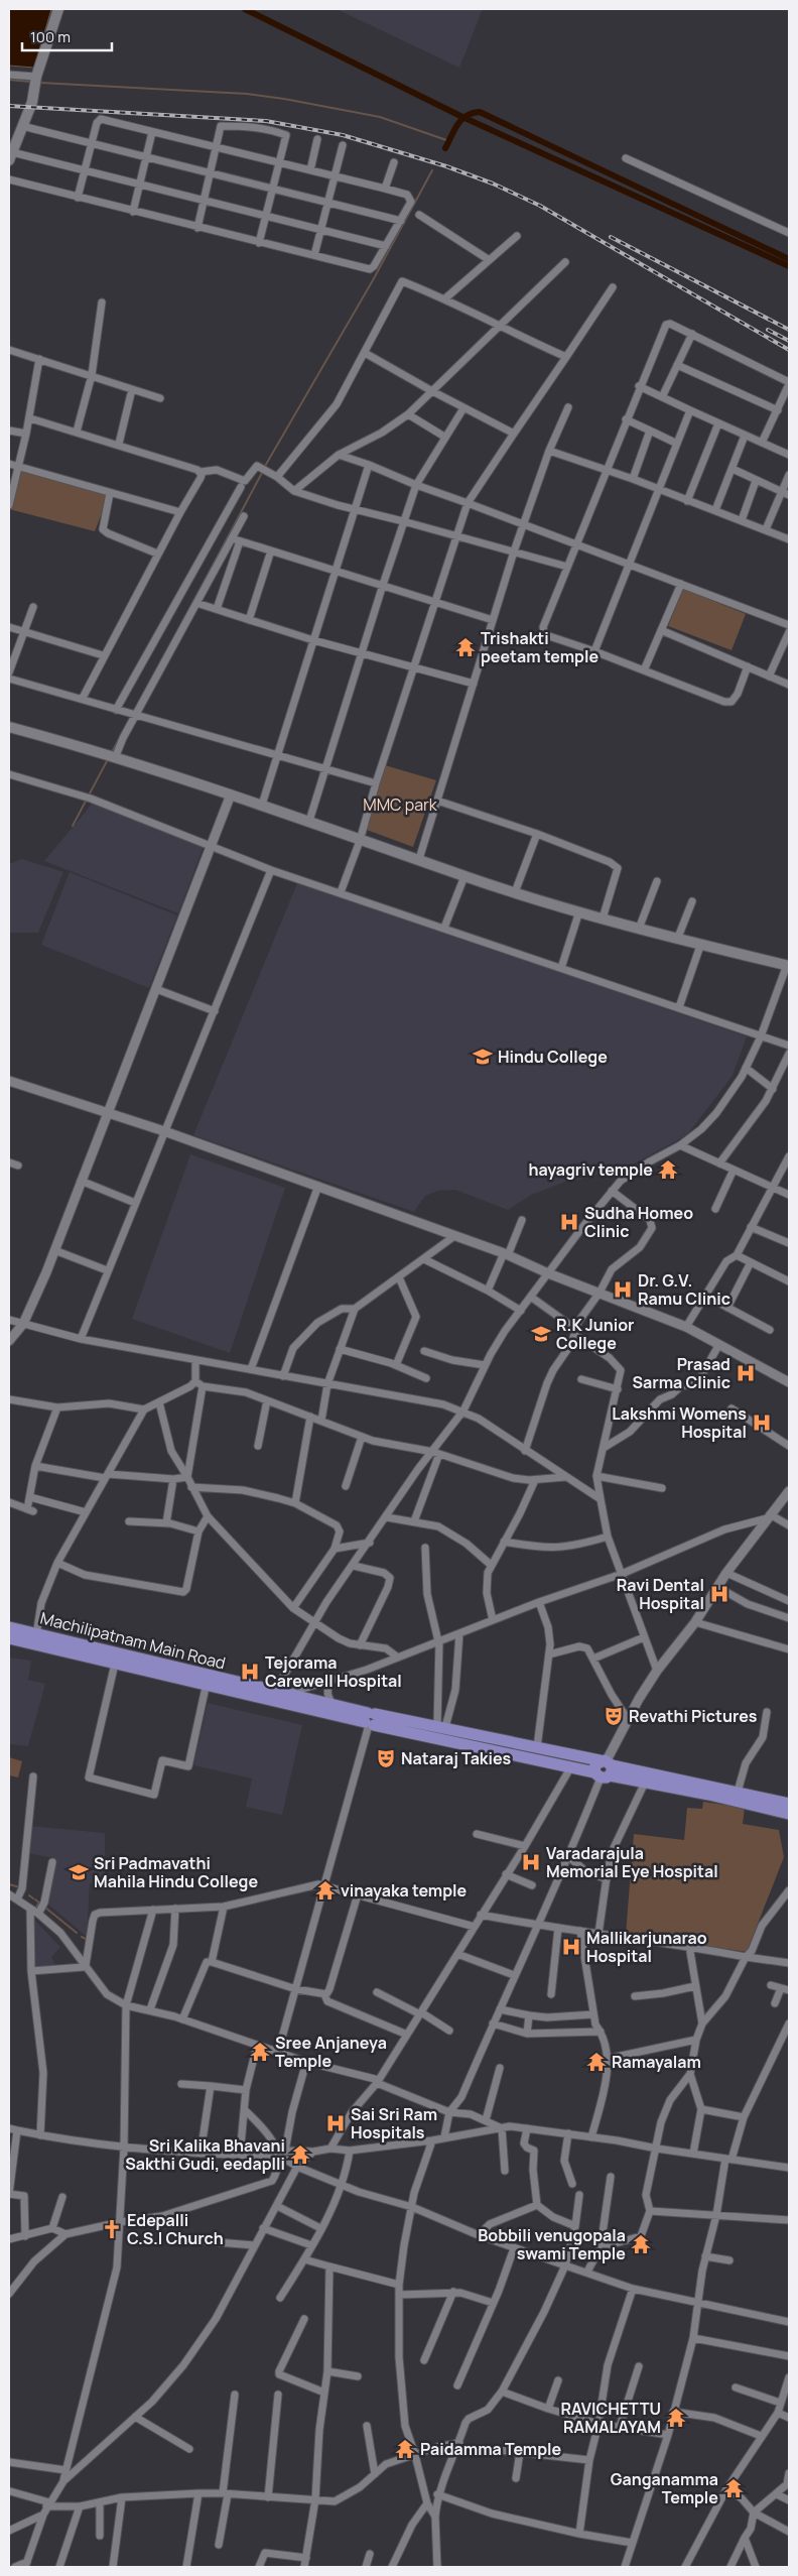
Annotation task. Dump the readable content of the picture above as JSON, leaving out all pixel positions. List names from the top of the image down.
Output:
{
  "streets": {
    "main road": ["Machilipatnam Main Road"]
  },
  "parks": ["MMC park"],
  "places": {
    "temple": [
      "Trishakti peetam temple",
      "hayagriv temple",
      "vinayaka temple",
      "Sree Anjaneya Temple",
      "Ramayalam",
      "Sri Kalika Bhavani Sakthi Gudi, eedaplli",
      "Bobbili venugopala swami Temple",
      "RAVICHETTU RAMALAYAM",
      "Paidamma Temple",
      "Ganganamma Temple"
    ],
    "school or university": ["Hindu College", "R.K Junior College", "Sri Padmavathi Mahila Hindu College"],
    "hospital": [
      "Sudha Homeo Clinic",
      "Dr. G.V. Ramu Clinic",
      "Prasad Sarma Clinic",
      "Lakshmi Womens Hospital",
      "Ravi Dental Hospital",
      "Tejorama Carewell Hospital",
      "Varadarajula Memorial Eye Hospital",
      "Mallikarjunarao Hospital",
      "Sai Sri Ram Hospitals"
    ],
    "theatre": ["Revathi Pictures", "Nataraj Takies"],
    "church": ["Edepalli C.S.I Church"]
  },
  "scale_bar": "100 m"
}
